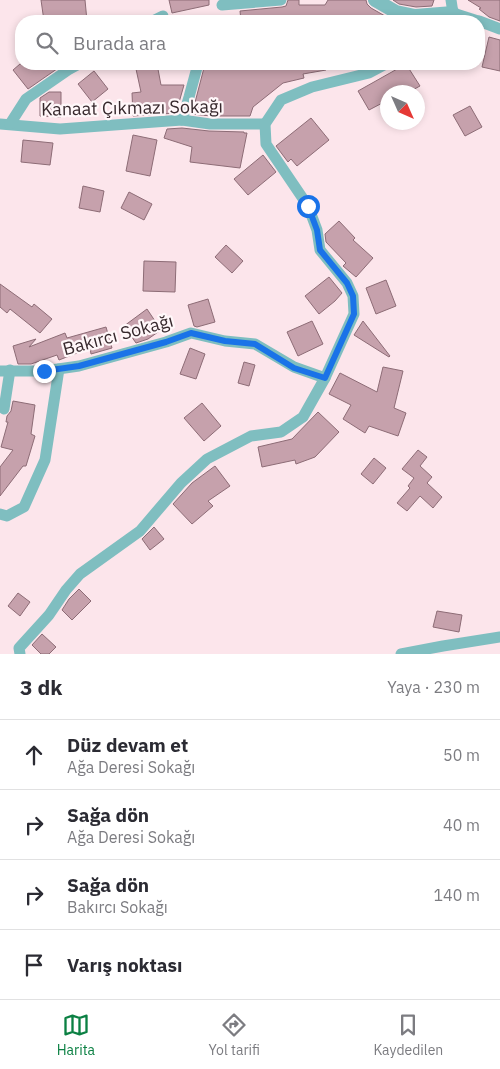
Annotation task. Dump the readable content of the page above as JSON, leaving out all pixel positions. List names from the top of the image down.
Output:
{
  "streets": {
    "street": ["Kanaat Çıkmazı Sokağı", "Bakırcı Sokağı"]
  },
  "north": "bottom right",
  "page": {
    "search": "Burada ara",
    "heading": ["3 dk", "Yaya · 230 m"],
    "list": [
      ["Düz devam et", "Ağa Deresi Sokağı", "50 m"],
      ["Sağa dön", "Ağa Deresi Sokağı", "40 m"],
      ["Sağa dön", "Bakırcı Sokağı", "140 m"],
      "Varış noktası"
    ],
    "nav": ["Harita", "Yol tarifi", "Kaydedilen"]
  }
}
